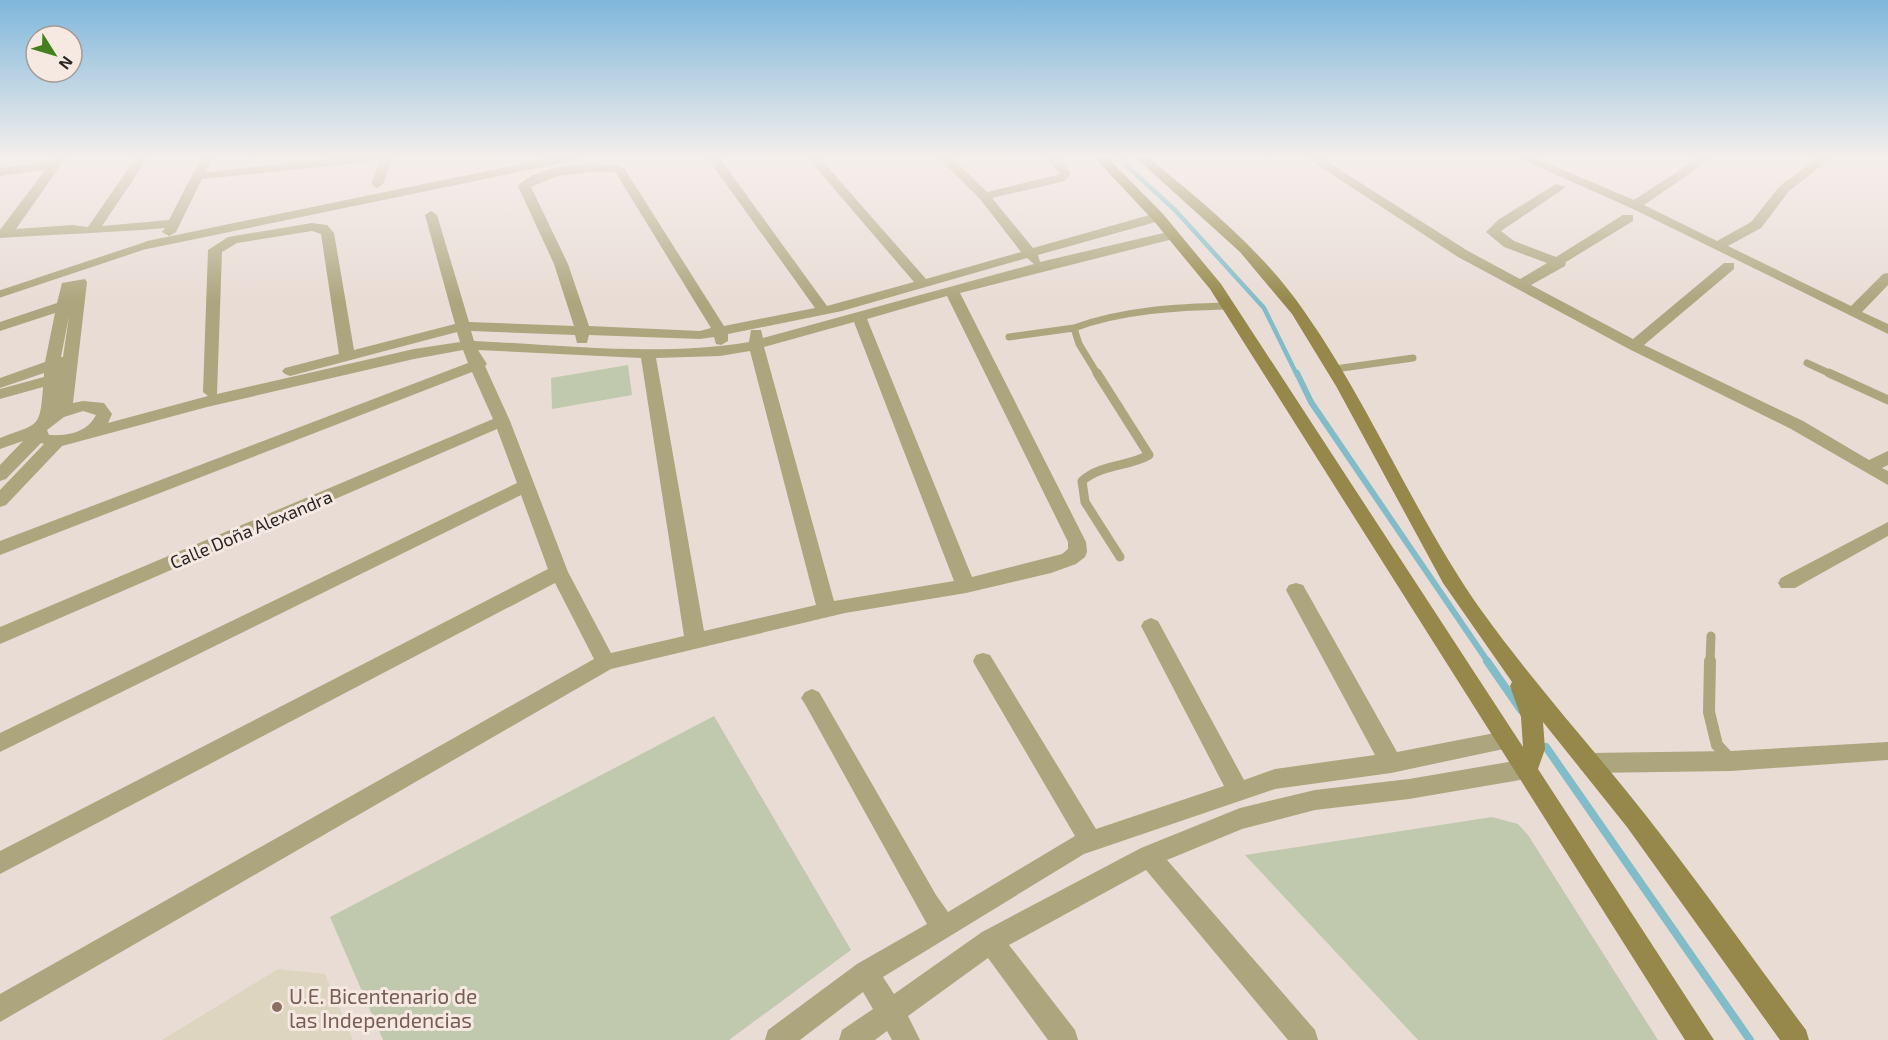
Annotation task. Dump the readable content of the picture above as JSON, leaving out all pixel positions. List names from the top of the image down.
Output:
{
  "streets": {
    "street": ["Calle Doña Alexandra"]
  },
  "places": ["U.E. Bicentenario de las Independencias"],
  "north": "bottom right"
}
